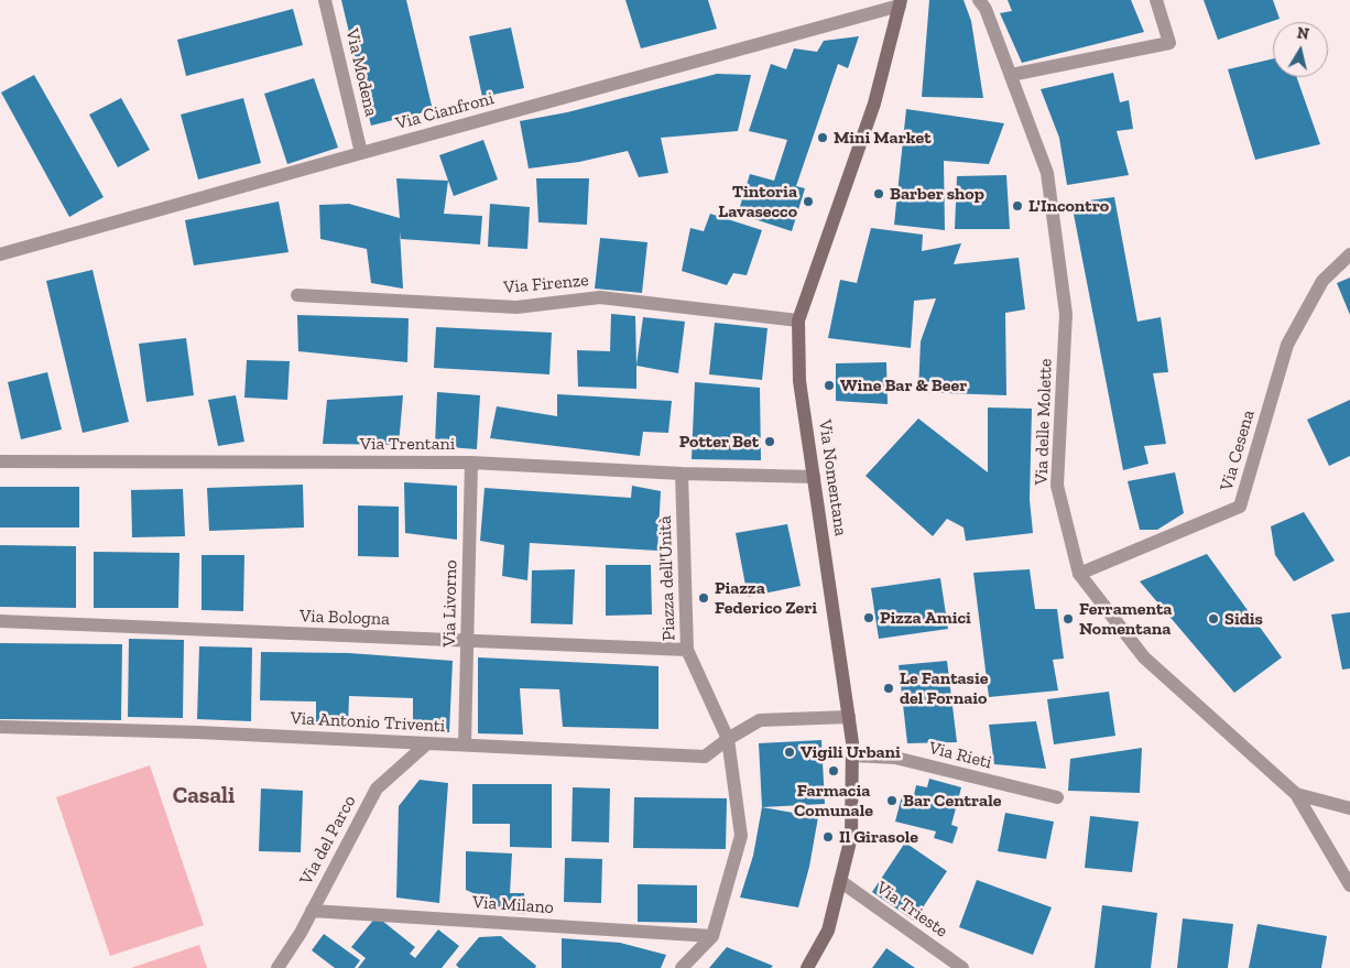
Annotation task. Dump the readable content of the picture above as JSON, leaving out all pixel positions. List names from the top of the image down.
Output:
{
  "streets": {
    "main road": ["Via Nomentana"],
    "street": [
      "Via Modena",
      "Via Cianfroni",
      "Via Firenze",
      "Via delle Molette",
      "Via Trentani",
      "Via Cesena",
      "Piazza dell'Unità",
      "Via Livorno",
      "Via Bologna",
      "Via Antonio Triventi",
      "Via Rieti",
      "Via del Parco",
      "Via Milano",
      "Via Trieste"
    ]
  },
  "crossings": [
    ["Via Modena", "Via Cianfroni"],
    ["Via Cianfroni", "Via Nomentana"],
    ["Via Firenze", "Via Nomentana"],
    ["Via delle Molette", "Via Cesena"],
    ["Via Trentani", "Via Nomentana"],
    ["Via Trentani", "Piazza dell'Unità"],
    ["Via Trentani", "Via Livorno"],
    ["Via Nomentana", "Via Antonio Triventi"],
    ["Via Nomentana", "Via Rieti"],
    ["Via Nomentana", "Via Trieste"],
    ["Piazza dell'Unità", "Via Bologna"],
    ["Piazza dell'Unità", "Via Antonio Triventi"],
    ["Piazza dell'Unità", "Via Milano"],
    ["Via Livorno", "Via Bologna"],
    ["Via Livorno", "Via Antonio Triventi"],
    ["Via Antonio Triventi", "Via del Parco"],
    ["Via del Parco", "Via Milano"]
  ],
  "districts": ["Casali"],
  "places": [
    "Mini Market",
    "Barber shop",
    "Tintoria Lavasecco",
    "L'Incontro",
    "Wine Bar & Beer",
    "Potter Bet",
    "Piazza Federico Zeri",
    "Pizza Amici",
    "Ferramenta Nomentana",
    "Sidis",
    "Le Fantasie del Fornaio",
    "Vigili Urbani",
    "Farmacia Comunale",
    "Bar Centrale",
    "Il Girasole"
  ],
  "north": "top"
}
